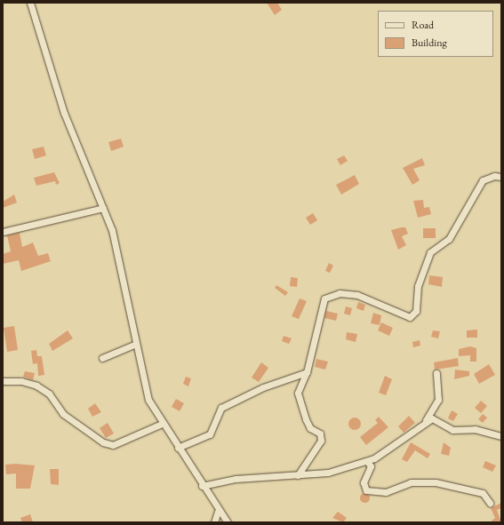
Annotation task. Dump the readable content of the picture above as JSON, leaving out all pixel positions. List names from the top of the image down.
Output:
{
  "legend": ["Road", "Building"]
}
